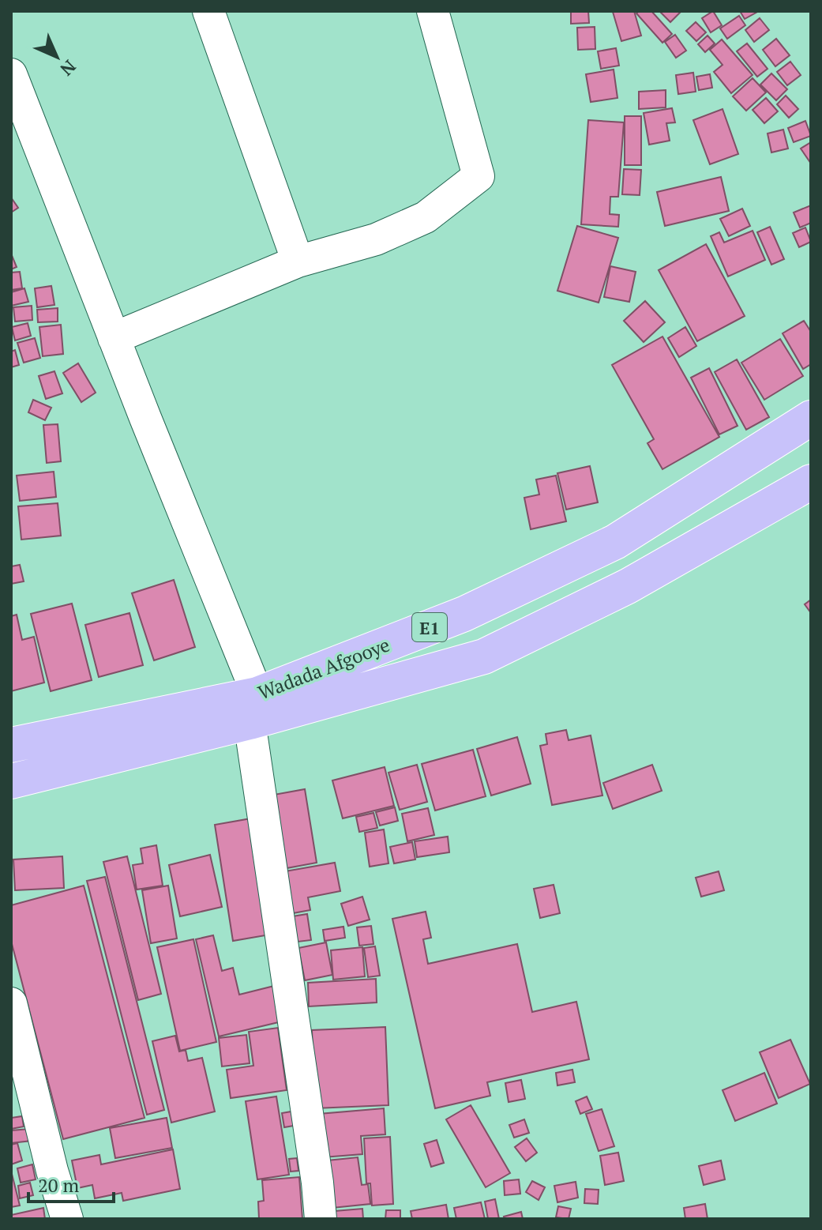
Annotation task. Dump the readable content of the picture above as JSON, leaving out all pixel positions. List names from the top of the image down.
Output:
{
  "streets": {
    "highway": ["E1", "Wadada Afgooye"]
  },
  "scale_bar": "20 m",
  "north": "bottom right"
}
